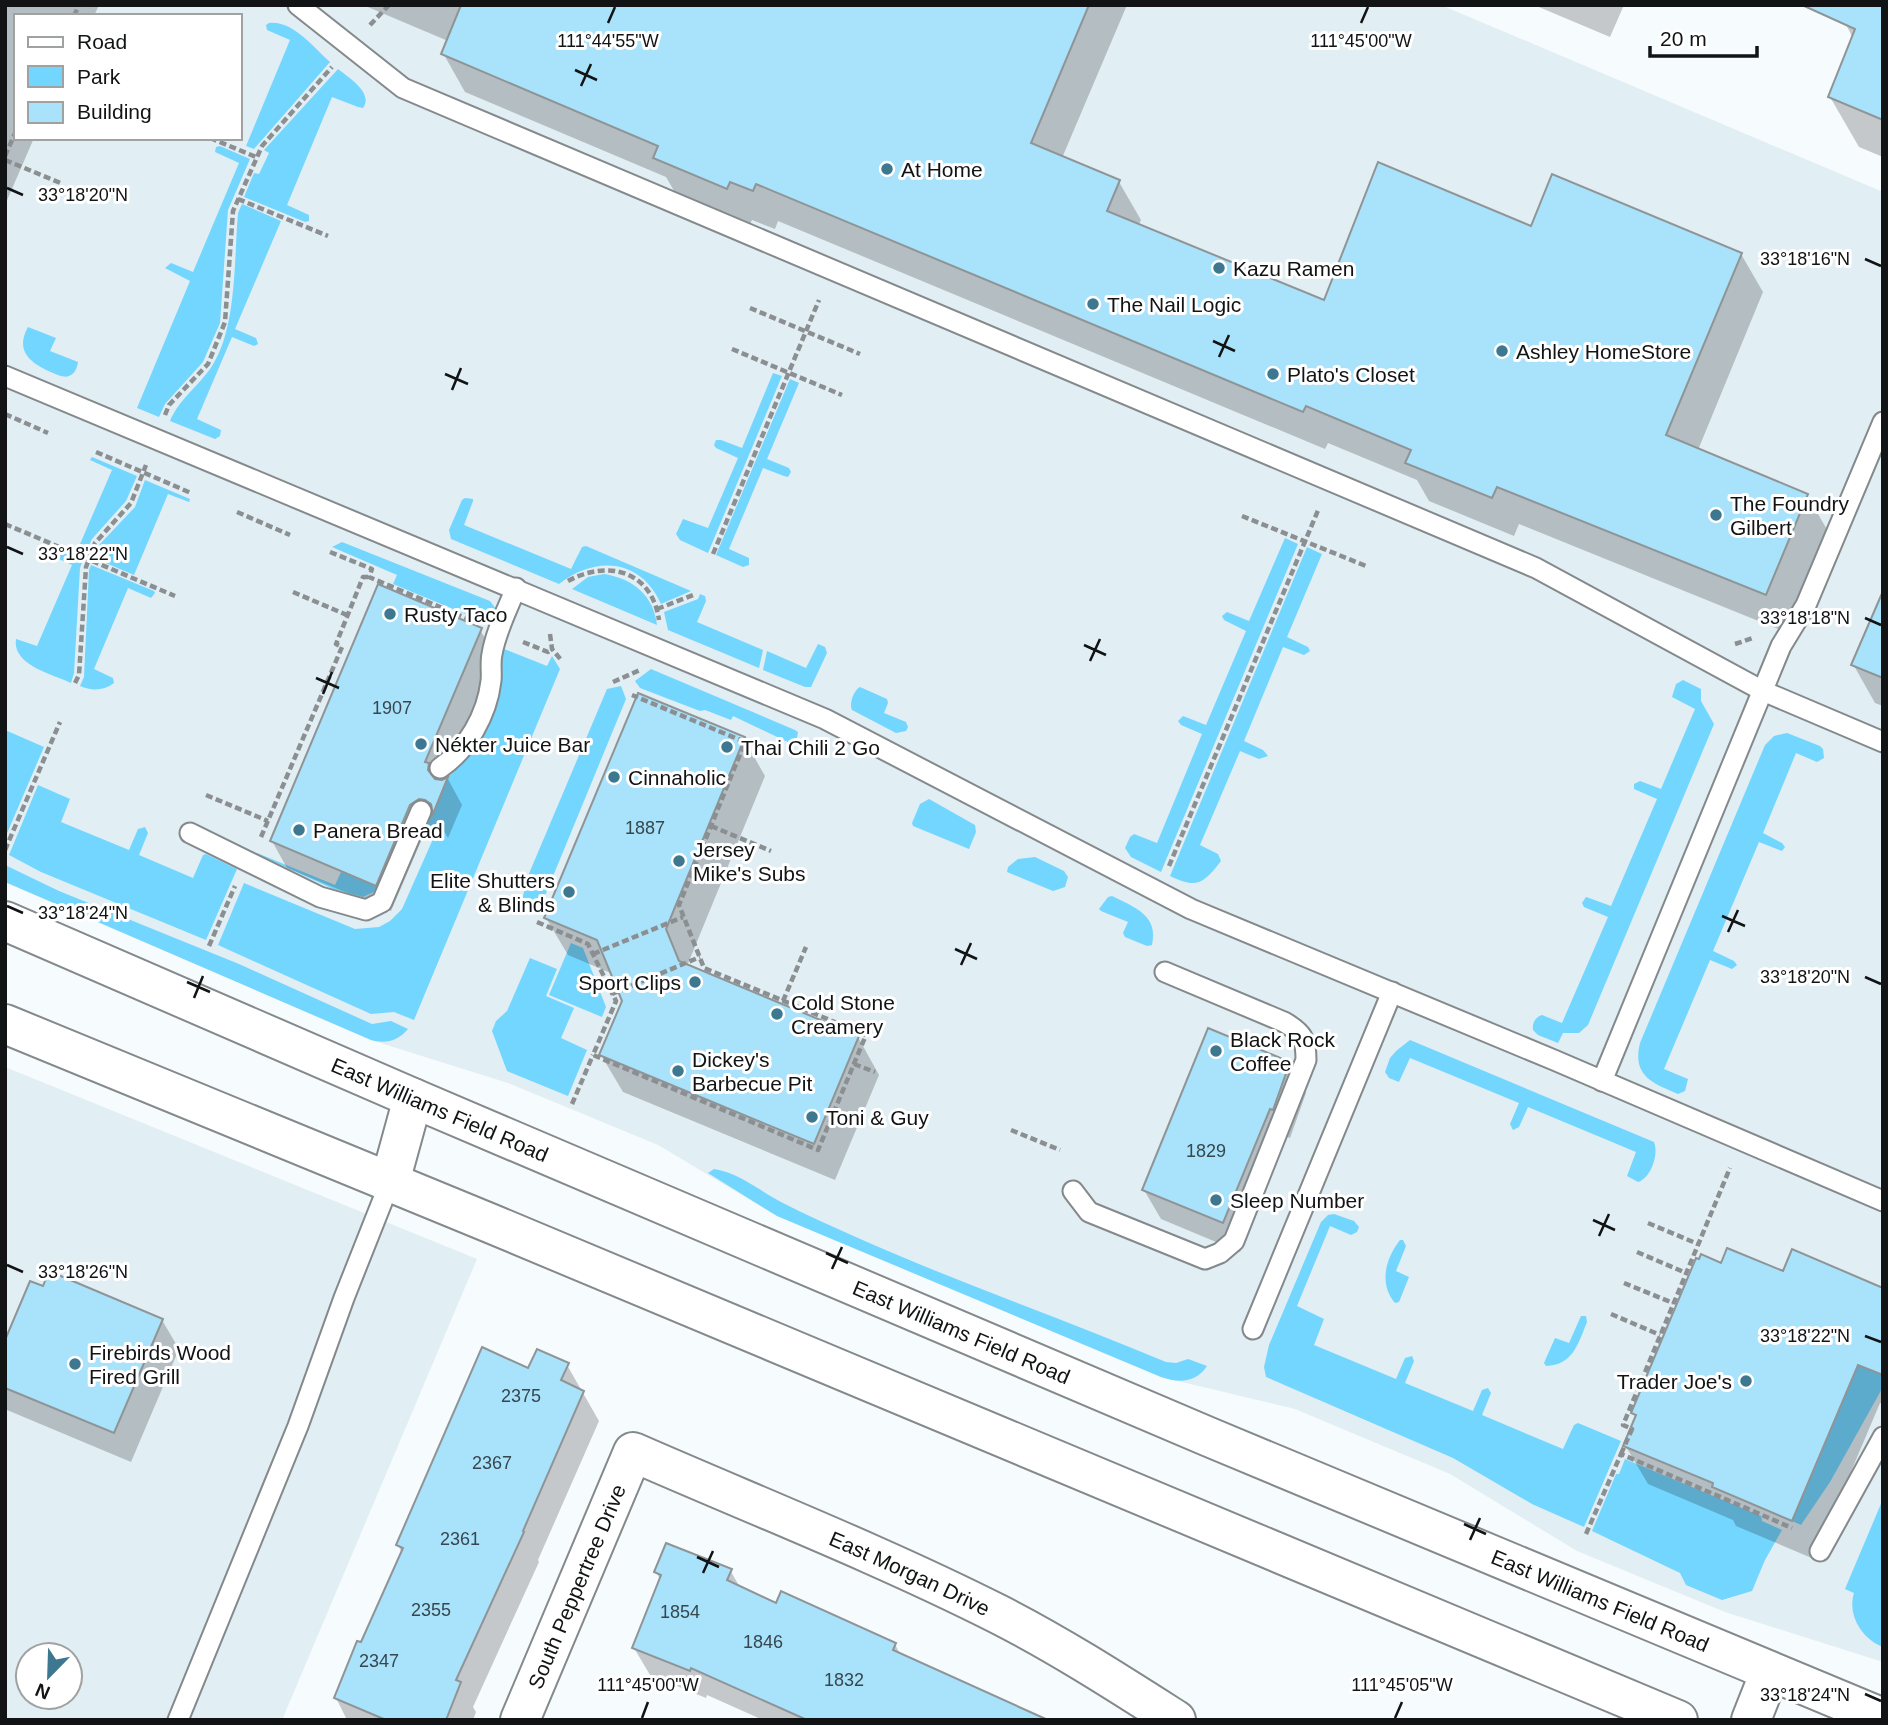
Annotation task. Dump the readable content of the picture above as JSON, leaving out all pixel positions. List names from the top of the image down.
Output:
{
  "streets": {
    "main road": ["East Williams Field Road", "East Morgan Drive", "South Peppertree Drive"]
  },
  "crossings": [
    ["East Morgan Drive", "South Peppertree Drive"]
  ],
  "places": [
    "At Home",
    "Kazu Ramen",
    "The Nail Logic",
    "Ashley HomeStore",
    "Plato's Closet",
    "The Foundry Gilbert",
    "Rusty Taco",
    "Nékter Juice Bar",
    "Thai Chili 2 Go",
    "Cinnaholic",
    "Panera Bread",
    "Jersey Mike's Subs",
    "Elite Shutters & Blinds",
    "Sport Clips",
    "Cold Stone Creamery",
    "Black Rock Coffee",
    "Dickey's Barbecue Pit",
    "Toni & Guy",
    "Sleep Number",
    "Firebirds Wood Fired Grill",
    "Trader Joe's"
  ],
  "house_numbers": [
    "1907",
    "1887",
    "1829",
    "2375",
    "2367",
    "2361",
    "2355",
    "1854",
    "1846",
    "2347",
    "1832"
  ],
  "legend": ["Road", "Park", "Building"],
  "scale_bar": "20 m",
  "north": "bottom left",
  "coordinates": [
    "111°44'55\"W",
    "111°45'00\"W",
    "33°18'20\"N",
    "33°18'16\"N",
    "33°18'22\"N",
    "33°18'18\"N",
    "33°18'24\"N",
    "33°18'26\"N",
    "111°45'05\"W"
  ]
}
